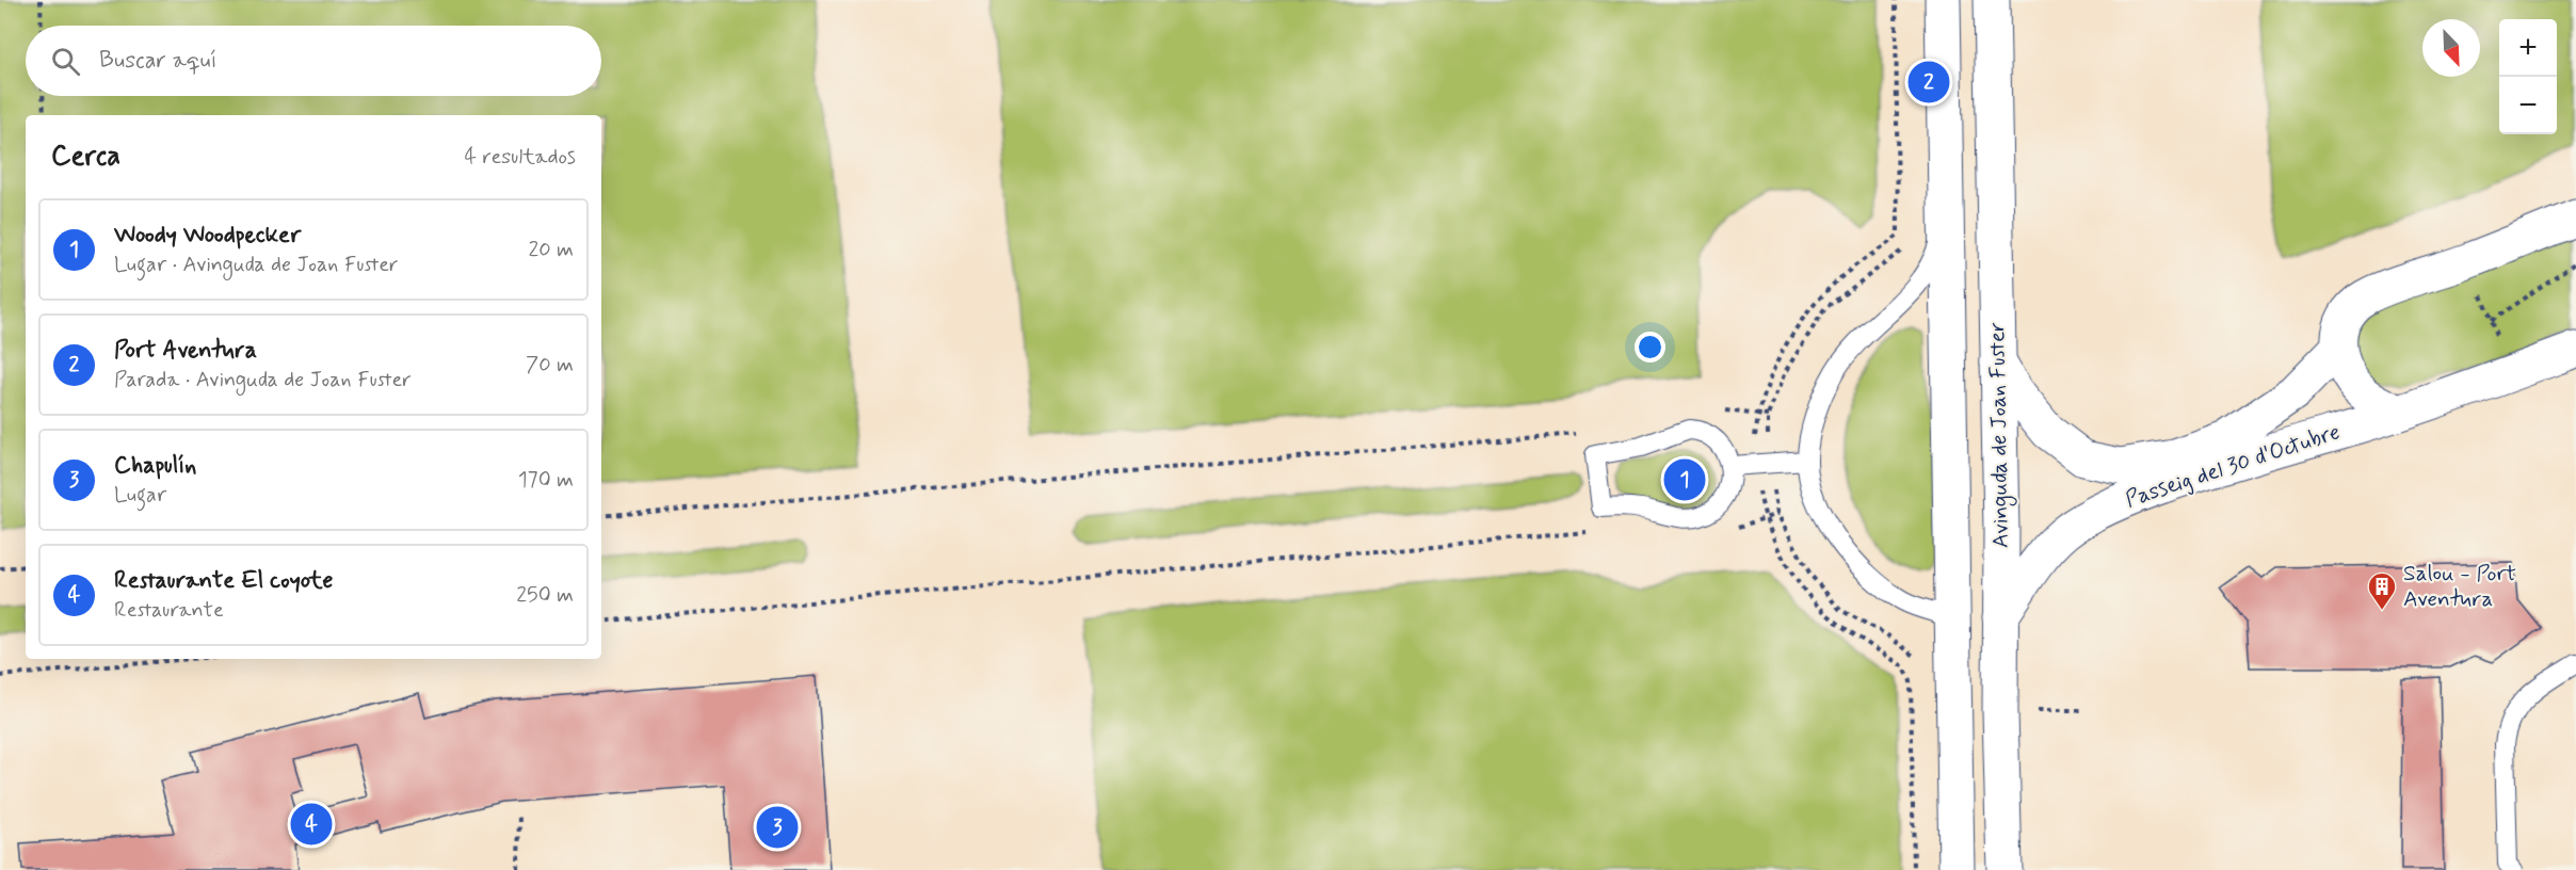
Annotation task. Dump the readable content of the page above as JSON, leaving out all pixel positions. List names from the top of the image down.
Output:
{
  "streets": {
    "street": ["Avinguda de Joan Fuster", "Passeig del 30 d'Octubre"]
  },
  "crossings": [
    ["Avinguda de Joan Fuster", "Passeig del 30 d'Octubre"]
  ],
  "places": {
    "building": ["Salou - Port Aventura"]
  },
  "north": "bottom right",
  "page": {
    "map_buttons": ["+", "−"],
    "search": "Buscar aquí",
    "pins": [
      "2",
      "1",
      "4",
      "3"
    ],
    "heading": ["Cerca", "4 resultados"],
    "list": [
      {
        "mark": "1",
        "name": "Woody Woodpecker",
        "note": "Lugar · Avinguda de Joan Fuster",
        "value": "20 m"
      },
      {
        "mark": "2",
        "name": "Port Aventura",
        "note": "Parada · Avinguda de Joan Fuster",
        "value": "70 m"
      },
      {
        "mark": "3",
        "name": "Chapulín",
        "note": "Lugar",
        "value": "170 m"
      },
      {
        "mark": "4",
        "name": "Restaurante El coyote",
        "note": "Restaurante",
        "value": "250 m"
      }
    ]
  }
}
